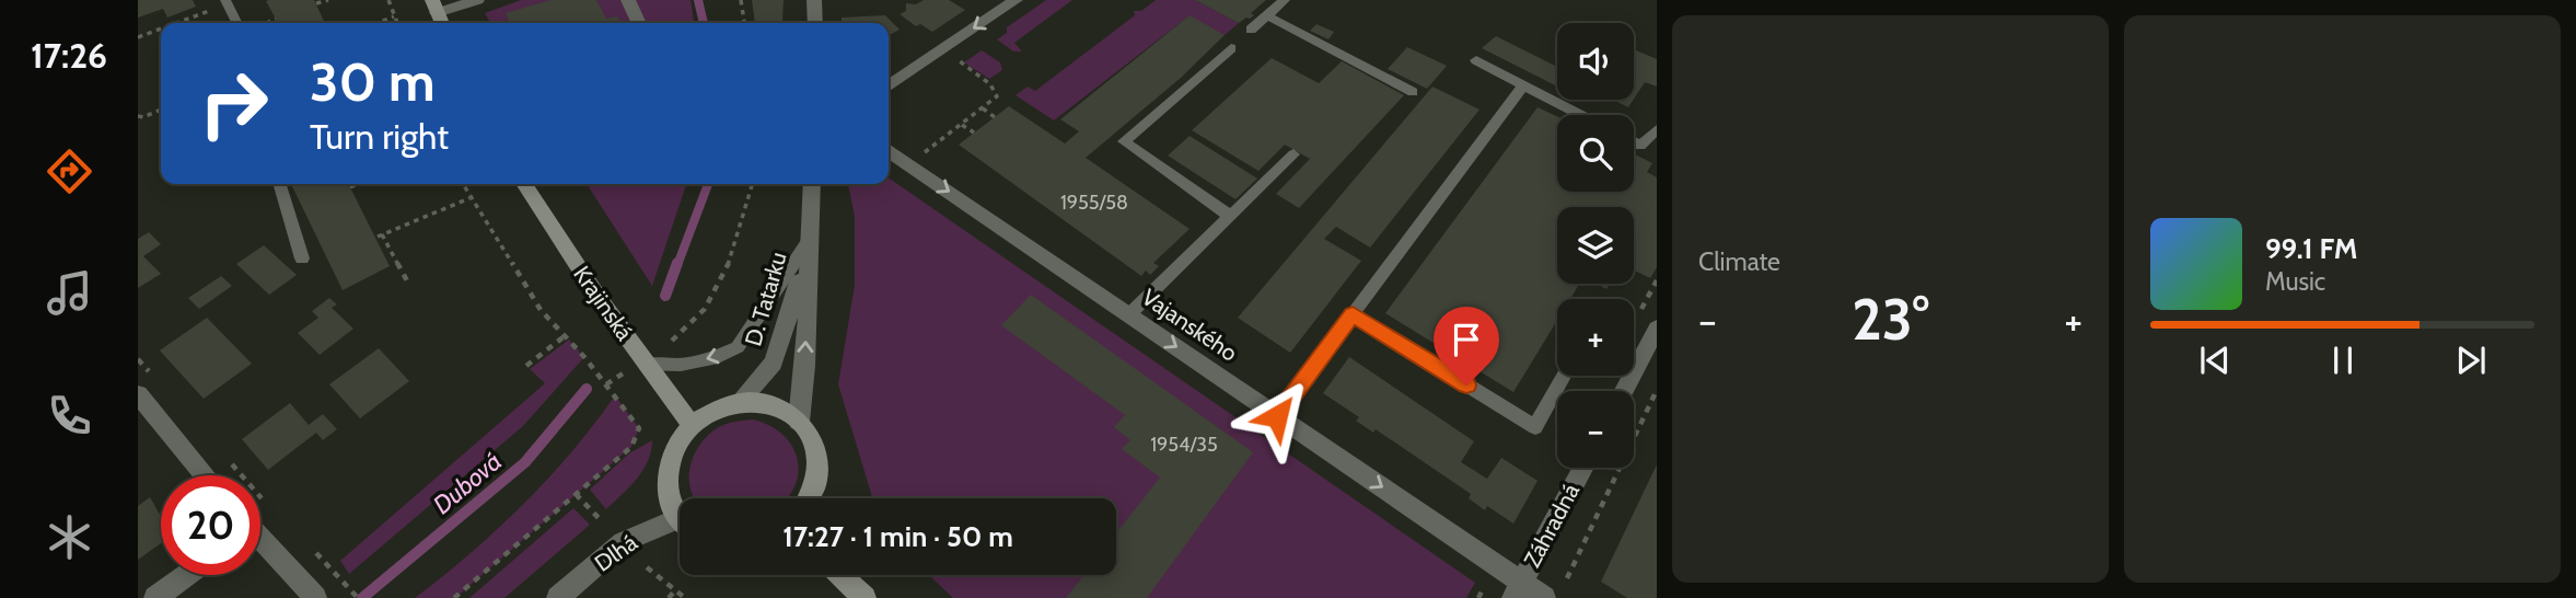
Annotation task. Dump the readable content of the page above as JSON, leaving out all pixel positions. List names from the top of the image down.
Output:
{
  "streets": {
    "main road": ["Krajinská"],
    "street": [
      "D. Tatarku",
      "Vajanského",
      "Záhradná",
      "Dlhá"
    ]
  },
  "crossings": [
    ["Vajanského", "Záhradná"]
  ],
  "one_way": ["Vajanského"],
  "water": ["Dubová"],
  "house_numbers": ["1955/58", "1954/35"],
  "page": {
    "tabs": "17:26",
    "tile": "Climate",
    "map_buttons": ["+", "−"],
    "turn": ["30 m", "Turn right"],
    "song": ["99.1 FM", "Music"],
    "heat": ["−", "23°", "+"],
    "limit": "20",
    "trip": "17:27 · 1 min · 50 m"
  }
}
